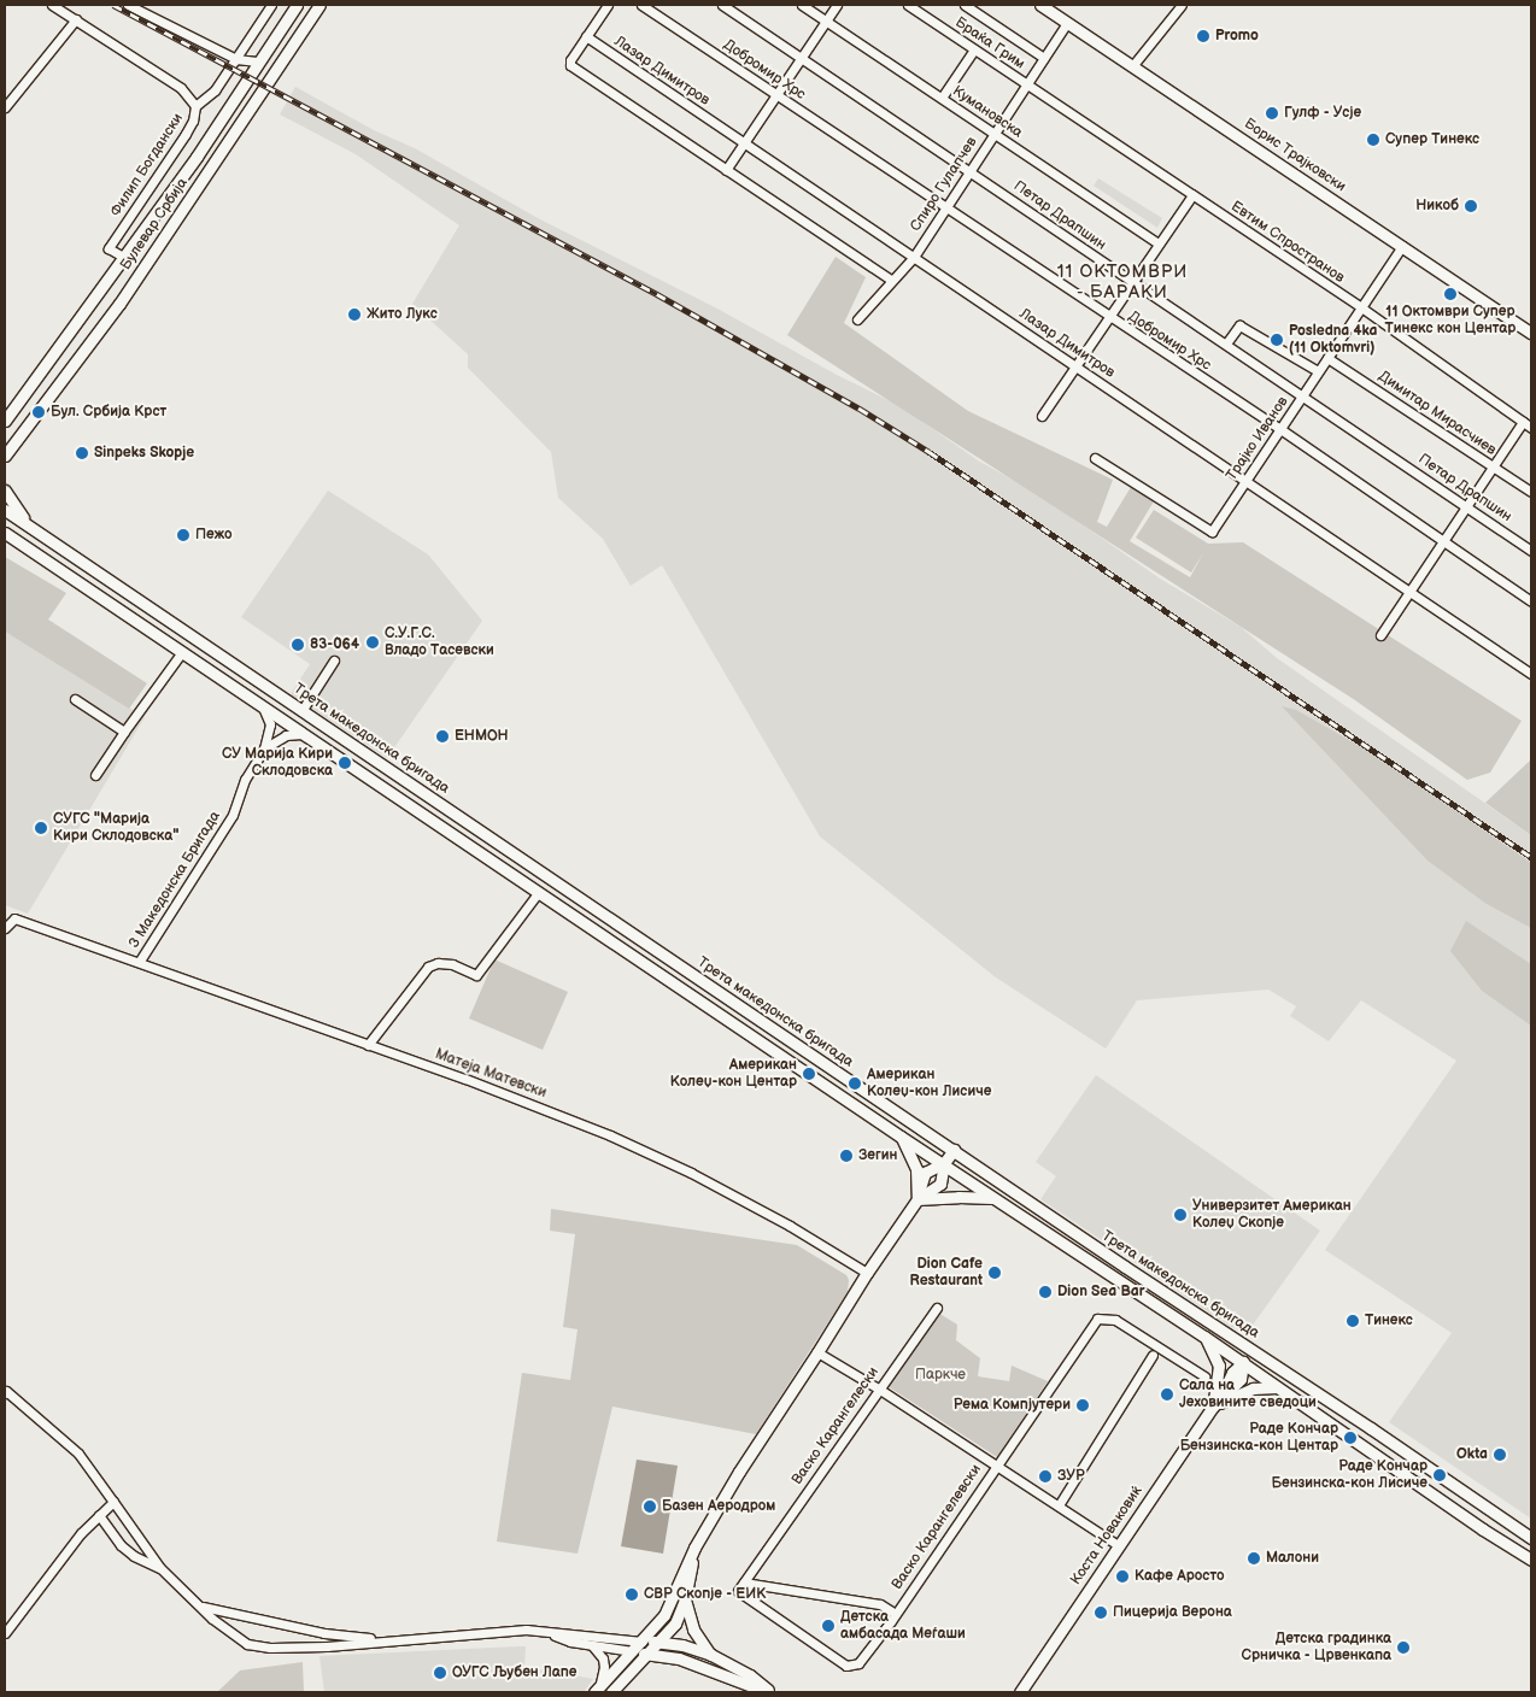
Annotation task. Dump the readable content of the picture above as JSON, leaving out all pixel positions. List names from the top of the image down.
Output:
{
  "streets": {
    "street": [
      "Браќа Грим",
      "Добромир Хрс",
      "Лазар Димитров",
      "Кумановска",
      "Борис Трајковски",
      "Филип Богдански",
      "Спиро Гулапчев",
      "Петар Драпшин",
      "Булевар Србија",
      "Евтим Спространов",
      "Димитар Мирасчиев",
      "Трајко Иванов",
      "Трета македонска бригада",
      "3 Македонска Бригада",
      "Матеја Матевски",
      "Васко Карангелески",
      "Васко Карангелевски",
      "Коста Новаковиќ"
    ]
  },
  "crossings": [
    ["Браќа Грим", "Спиро Гулапчев"],
    ["Браќа Грим", "Евтим Спространов"],
    ["Добромир Хрс", "Спиро Гулапчев"],
    ["Добромир Хрс", "Трајко Иванов"],
    ["Лазар Димитров", "Спиро Гулапчев"],
    ["Лазар Димитров", "Трајко Иванов"],
    ["Кумановска", "Спиро Гулапчев"],
    ["Борис Трајковски", "Спиро Гулапчев"],
    ["Борис Трајковски", "Трајко Иванов"],
    ["Филип Богдански", "Булевар Србија"],
    ["Спиро Гулапчев", "Петар Драпшин"],
    ["Спиро Гулапчев", "Евтим Спространов"],
    ["Петар Драпшин", "Трајко Иванов"],
    ["Евтим Спространов", "Трајко Иванов"],
    ["Димитар Мирасчиев", "Трајко Иванов"],
    ["Трета македонска бригада", "3 Македонска Бригада"],
    ["Трета македонска бригада", "Коста Новаковиќ"],
    ["3 Македонска Бригада", "Матеја Матевски"],
    ["Васко Карангелески", "Васко Карангелевски"]
  ],
  "districts": ["11 ОКТОМВРИ - БАРАКИ"],
  "parks": ["Паркче"],
  "places": [
    "Promo",
    "Гулф - Усје",
    "Супер Тинекс",
    "Никоб",
    "11 Октомври Супер Тинекс кон Центар",
    "Жито Лукс",
    "Posledna 4ka (11 Oktomvri)",
    "Бул. Србија Крст",
    "Sinpeks Skopje",
    "Пежо",
    "С.У.Г.С. Владо Тасевски",
    "83-064",
    "ЕНМОН",
    "СУ Марија Кири Склодовска",
    "СУГС \"Марија Кири Склодовска\"",
    "Американ Колеџ-кон Центар",
    "Американ Колеџ-кон Лисиче",
    "Зегин",
    "Универзитет Американ Колеџ Скопје",
    "Dion Cafe Restaurant",
    "Dion Sea Bar",
    "Тинекс",
    "Сала на Јеховините сведоци",
    "Рема Компјутери",
    "Раде Кончар Бензинска-кон Центар",
    "Okta",
    "Раде Кончар Бензинска-кон Лисиче",
    "ЗУР",
    "Базен Аеродром",
    "Малони",
    "Кафе Аросто",
    "СВР Скопје - ЕИК",
    "Пицерија Верона",
    "Детска амбасада Меѓаши",
    "Детска градинка Срничка - Црвенкапа",
    "ОУГС Љубен Лапе"
  ]
}
